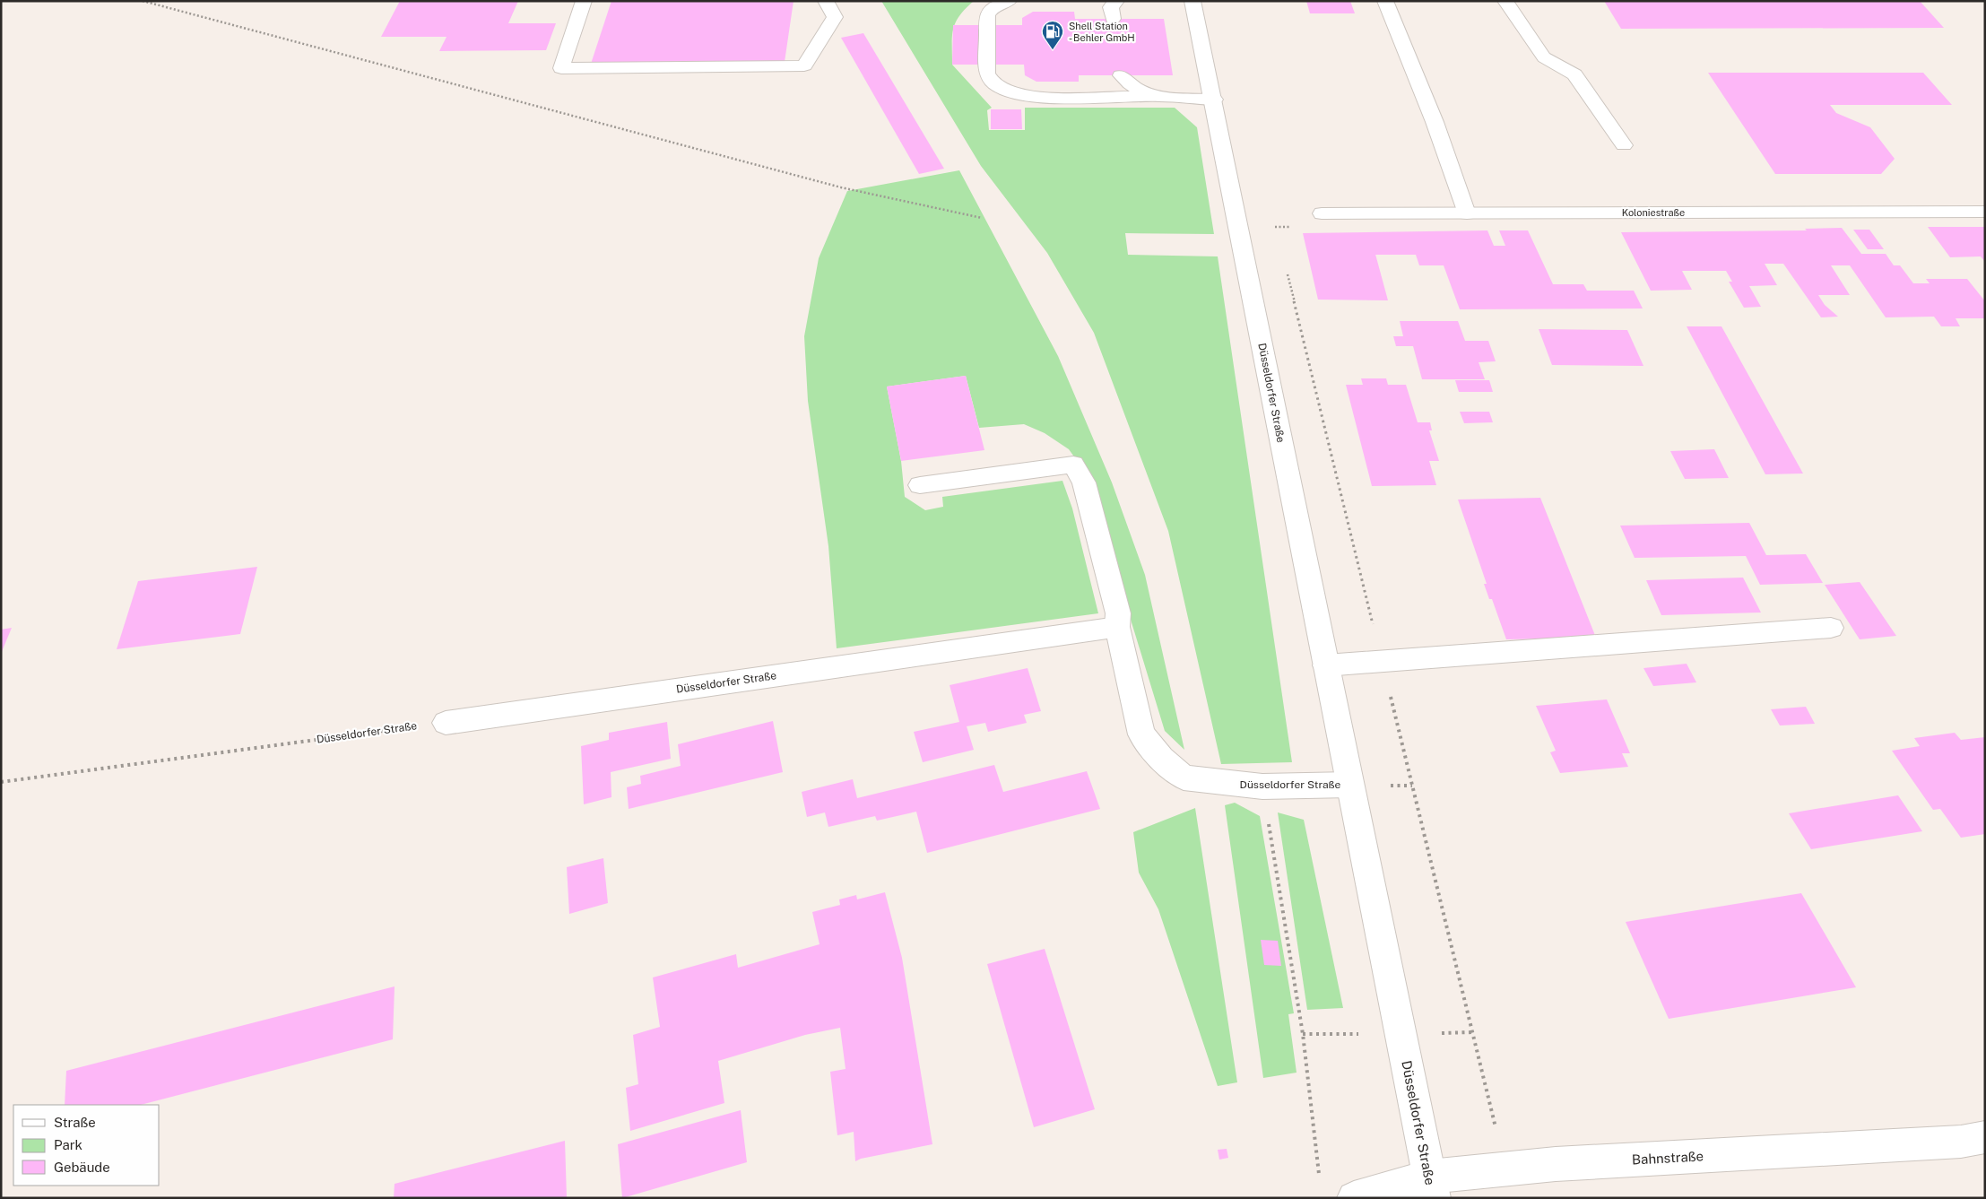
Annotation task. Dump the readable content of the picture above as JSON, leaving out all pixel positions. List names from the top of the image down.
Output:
{
  "streets": {
    "street": ["Koloniestraße", "Düsseldorfer Straße", "Bahnstraße"]
  },
  "crossings": [
    ["Düsseldorfer Straße", "Bahnstraße"]
  ],
  "places": {
    "fuel station": ["Shell Station - Behler GmbH"]
  },
  "legend": ["Straße", "Park", "Gebäude"]
}
